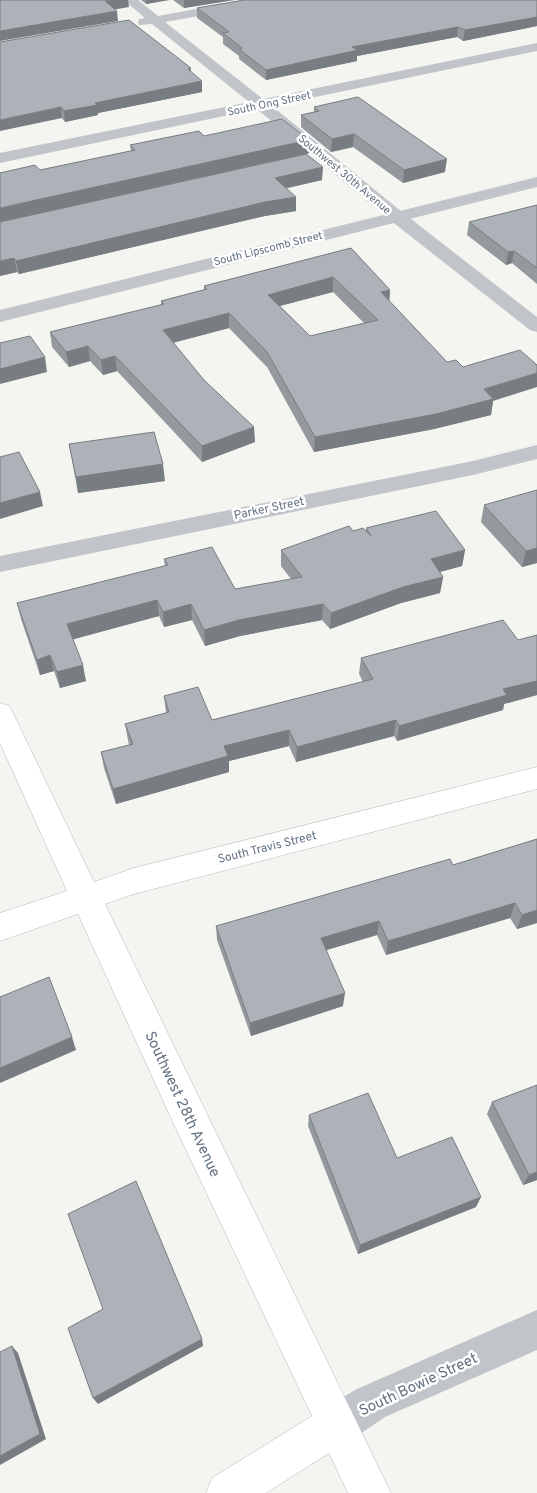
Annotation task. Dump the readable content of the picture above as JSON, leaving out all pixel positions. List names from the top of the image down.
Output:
{
  "streets": {
    "main road": ["South Travis Street", "Southwest 28th Avenue", "South Bowie Street"],
    "street": [
      "South Ong Street",
      "Southwest 30th Avenue",
      "South Lipscomb Street",
      "Parker Street"
    ]
  },
  "crossings": [
    ["South Ong Street", "Southwest 30th Avenue"],
    ["Southwest 30th Avenue", "South Lipscomb Street"],
    ["South Travis Street", "Southwest 28th Avenue"],
    ["Southwest 28th Avenue", "South Bowie Street"]
  ]
}
